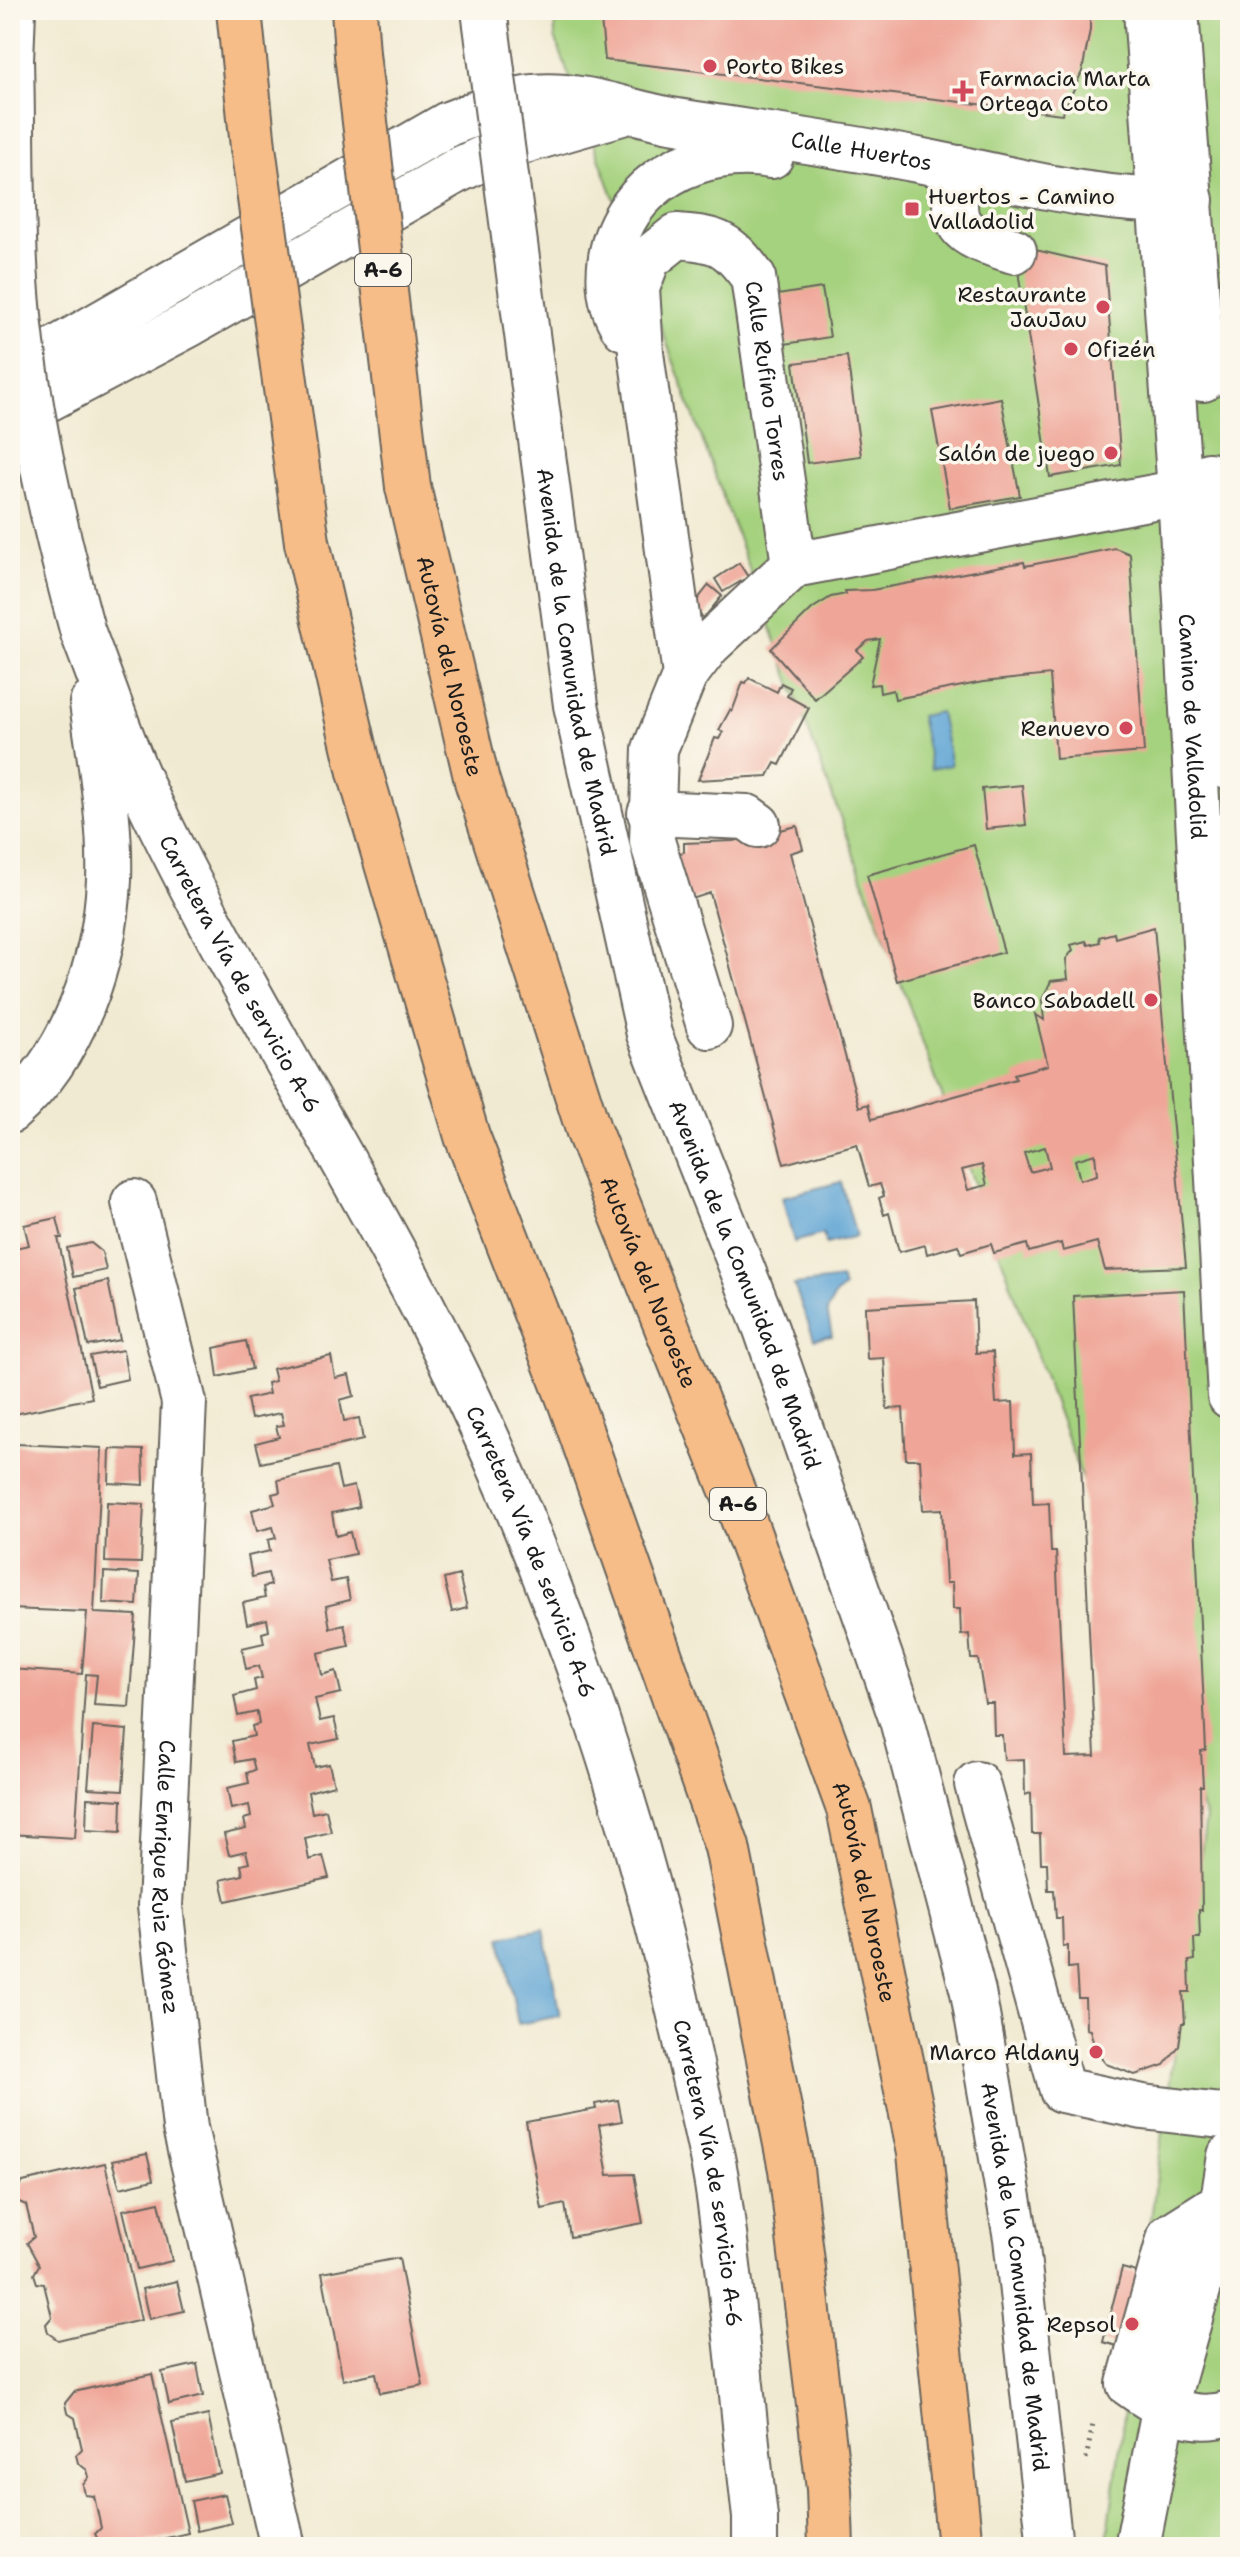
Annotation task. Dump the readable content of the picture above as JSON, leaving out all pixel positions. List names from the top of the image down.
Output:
{
  "streets": {
    "highway": ["A-6", "Autovía del Noroeste"],
    "street": [
      "Calle Huertos",
      "Calle Rufino Torres",
      "Avenida de la Comunidad de Madrid",
      "Camino de Valladolid",
      "Carretera Vía de servicio A-6",
      "Calle Enrique Ruiz Gómez"
    ]
  },
  "crossings": [
    ["Calle Huertos", "Calle Rufino Torres"]
  ],
  "places": {
    "other": [
      "Porto Bikes",
      "Restaurante JauJau",
      "Ofizén",
      "Salón de juego",
      "Renuevo",
      "Banco Sabadell",
      "Marco Aldany",
      "Repsol"
    ],
    "health": ["Farmacia Marta Ortega Coto"],
    "transit": ["Huertos - Camino Valladolid"]
  }
}
